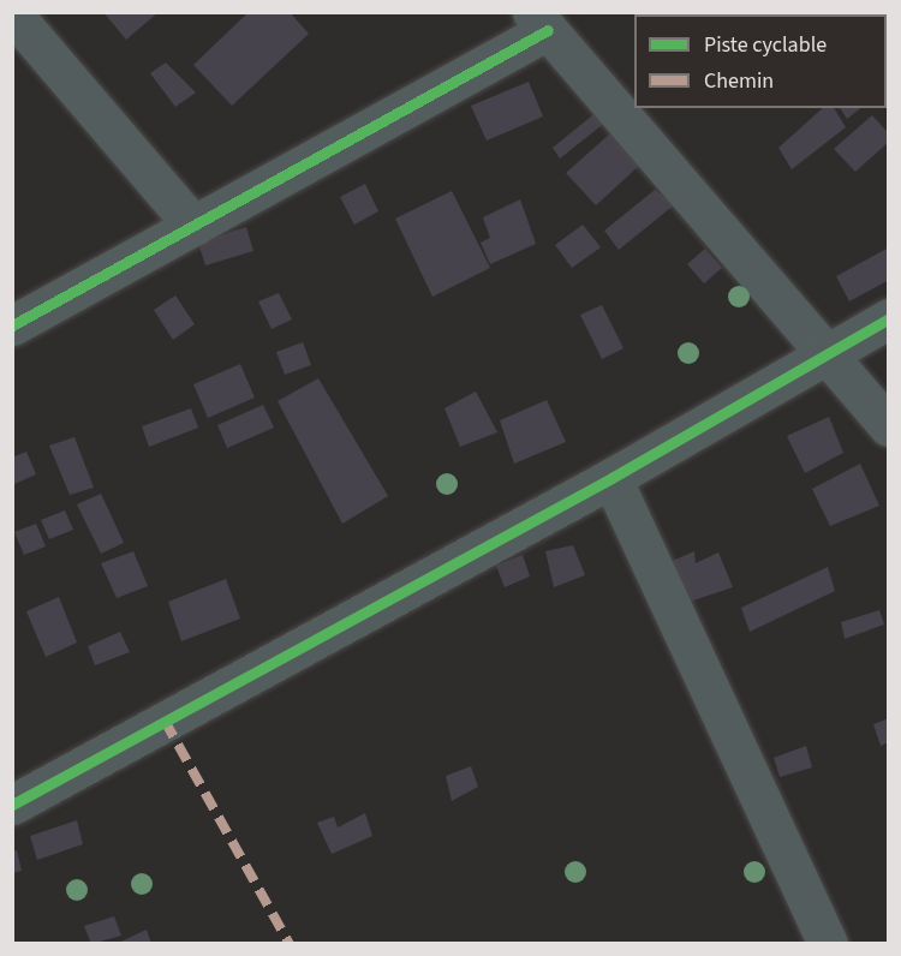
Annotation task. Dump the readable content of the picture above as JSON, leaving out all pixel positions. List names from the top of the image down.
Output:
{
  "legend": ["Piste cyclable", "Chemin"]
}
